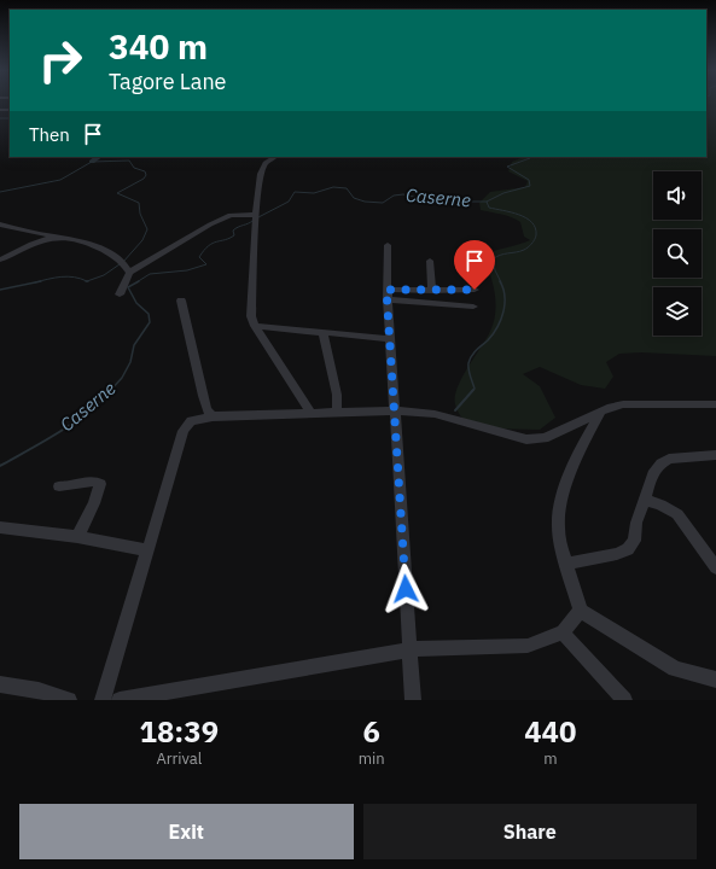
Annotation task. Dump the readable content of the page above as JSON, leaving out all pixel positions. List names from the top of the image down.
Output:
{
  "water": ["Caserne"],
  "page": {
    "turn": ["340 m", "Tagore Lane"],
    "then": "Then",
    "eta": [
      "18:39",
      "Arrival",
      "6",
      "min",
      "440",
      "m"
    ],
    "buttons": ["Exit", "Share"]
  }
}
